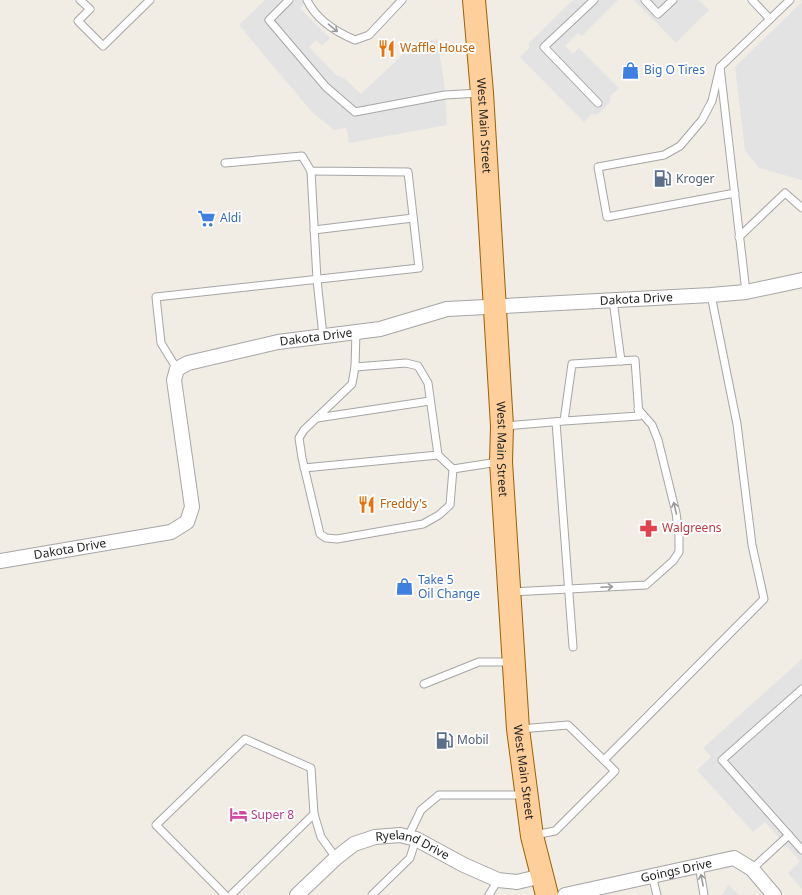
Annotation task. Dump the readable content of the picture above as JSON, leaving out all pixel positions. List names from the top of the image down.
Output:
{
  "streets": {
    "main road": ["West Main Street"],
    "street": ["Dakota Drive", "Ryeland Drive", "Goings Drive"]
  },
  "crossings": [
    ["West Main Street", "Dakota Drive"],
    ["West Main Street", "Ryeland Drive"]
  ],
  "places": {
    "restaurant": ["Waffle House", "Freddy's"],
    "shop": ["Big O Tires", "Take 5 Oil Change"],
    "fuel station": ["Kroger", "Mobil"],
    "supermarket": ["Aldi"],
    "pharmacy": ["Walgreens"],
    "hotel": ["Super 8"]
  }
}
